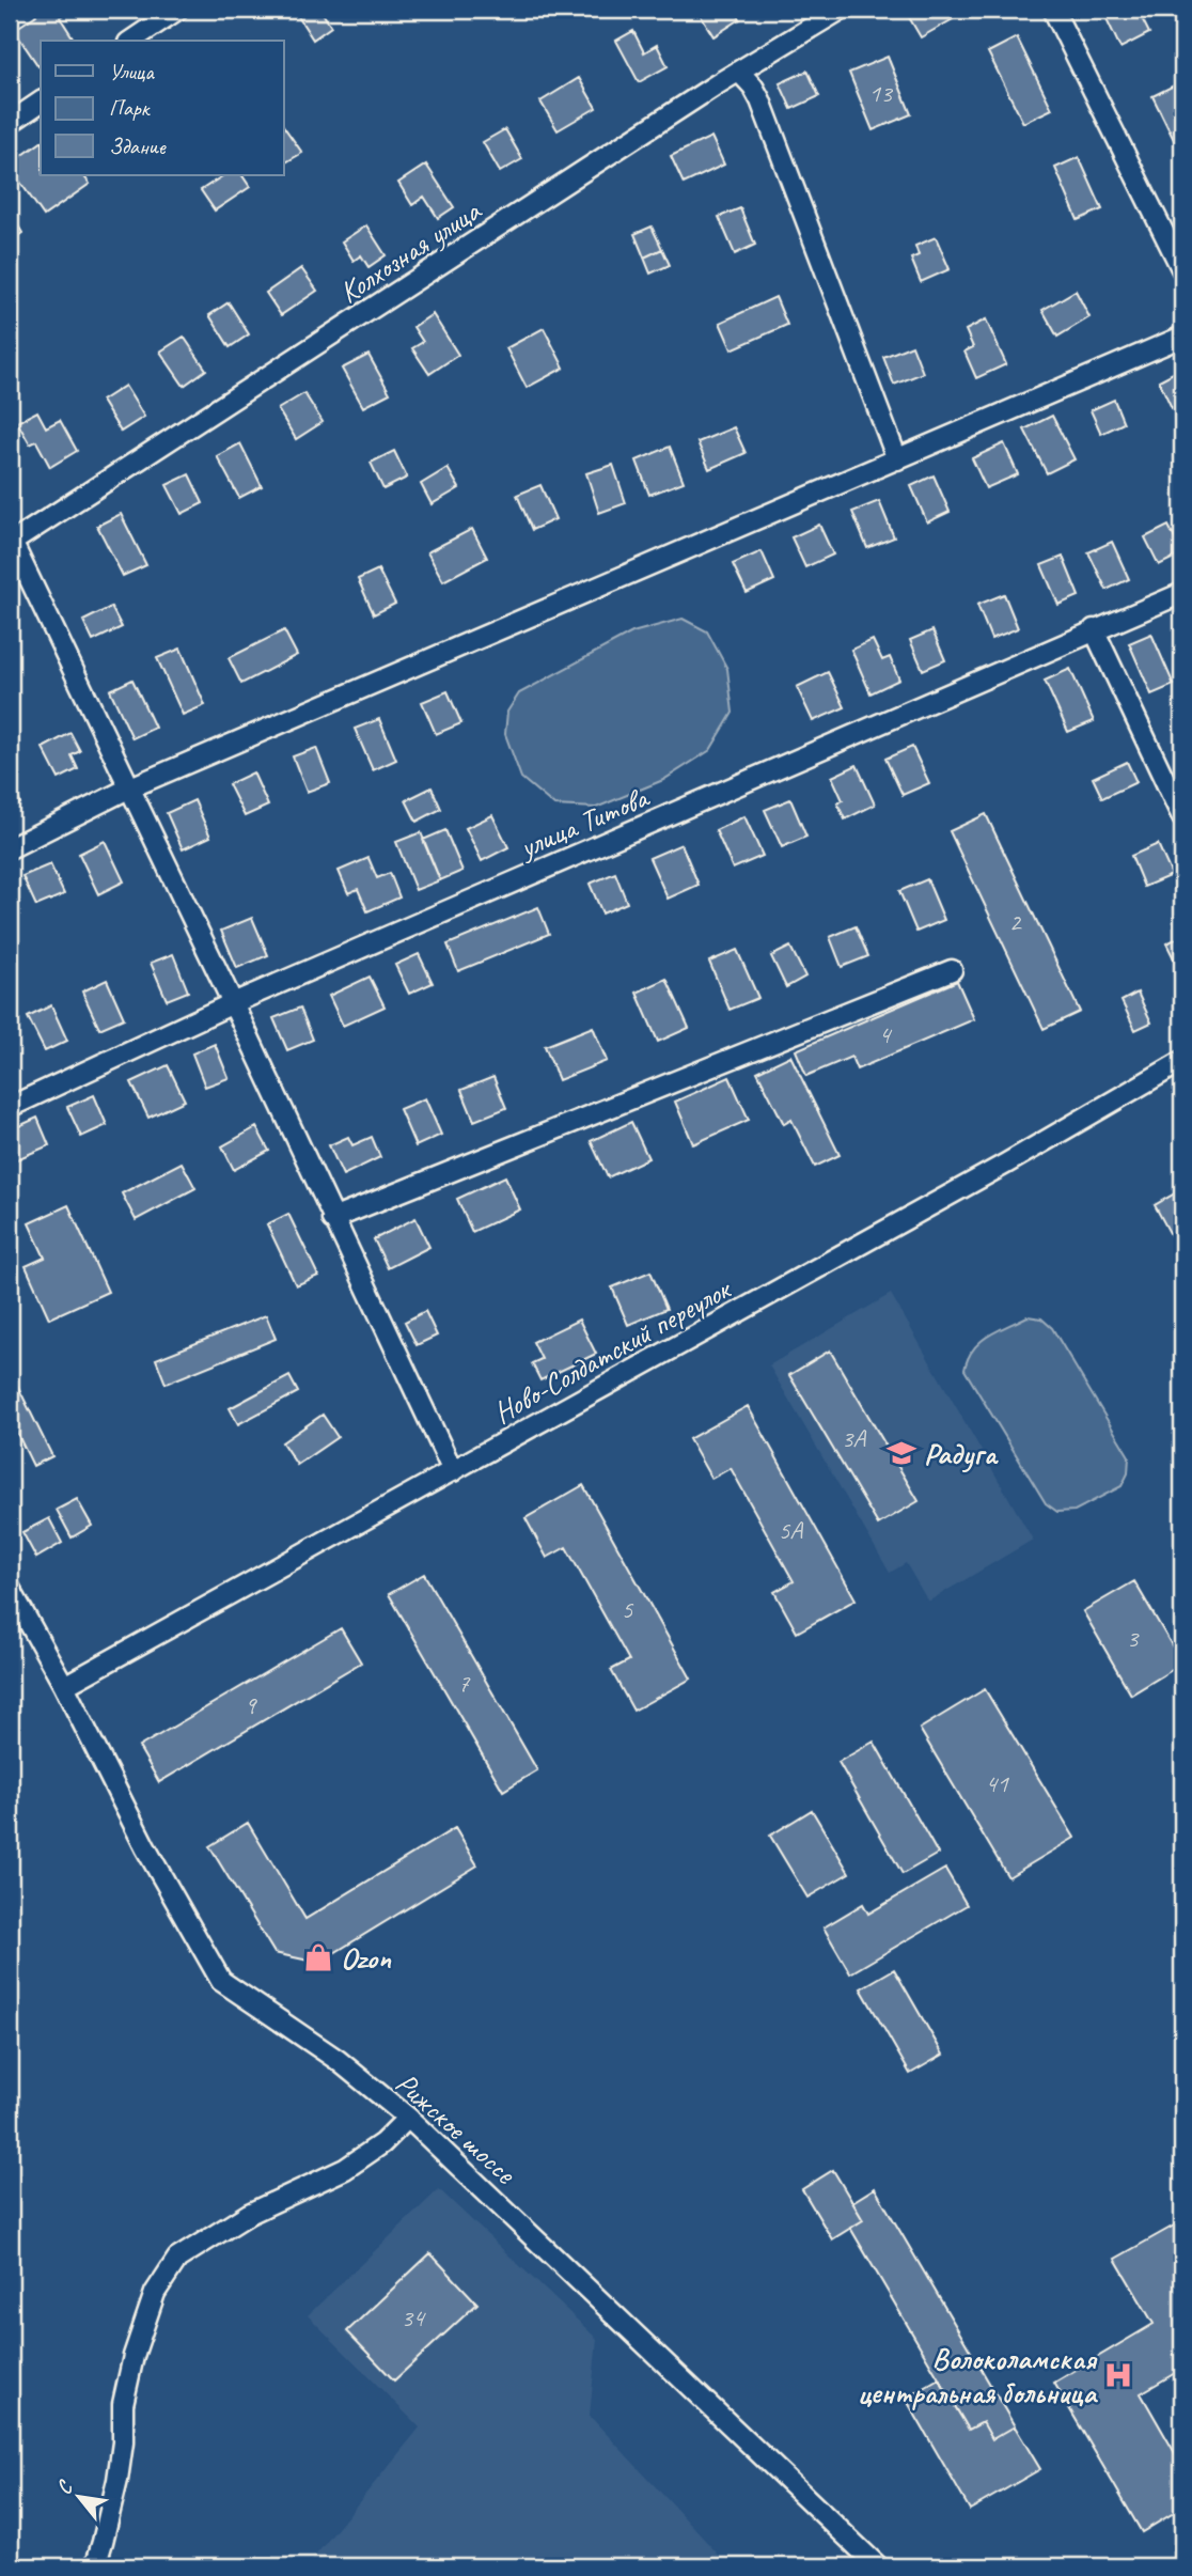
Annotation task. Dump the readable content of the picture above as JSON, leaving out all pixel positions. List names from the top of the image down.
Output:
{
  "streets": {
    "street": [
      "Колхозная улица",
      "улица Титова",
      "Ново-Солдатский переулок",
      "Рижское шоссе"
    ]
  },
  "crossings": [
    ["Ново-Солдатский переулок", "Рижское шоссе"]
  ],
  "places": {
    "school or university": ["Радуга"],
    "shop": ["Ozon"],
    "hospital": ["Волоколамская центральная больница"]
  },
  "house_numbers": [
    "13",
    "2",
    "4",
    "3А",
    "5А",
    "5",
    "3",
    "7",
    "9",
    "41",
    "34"
  ],
  "legend": ["Улица", "Парк", "Здание"],
  "north": "top left"
}
